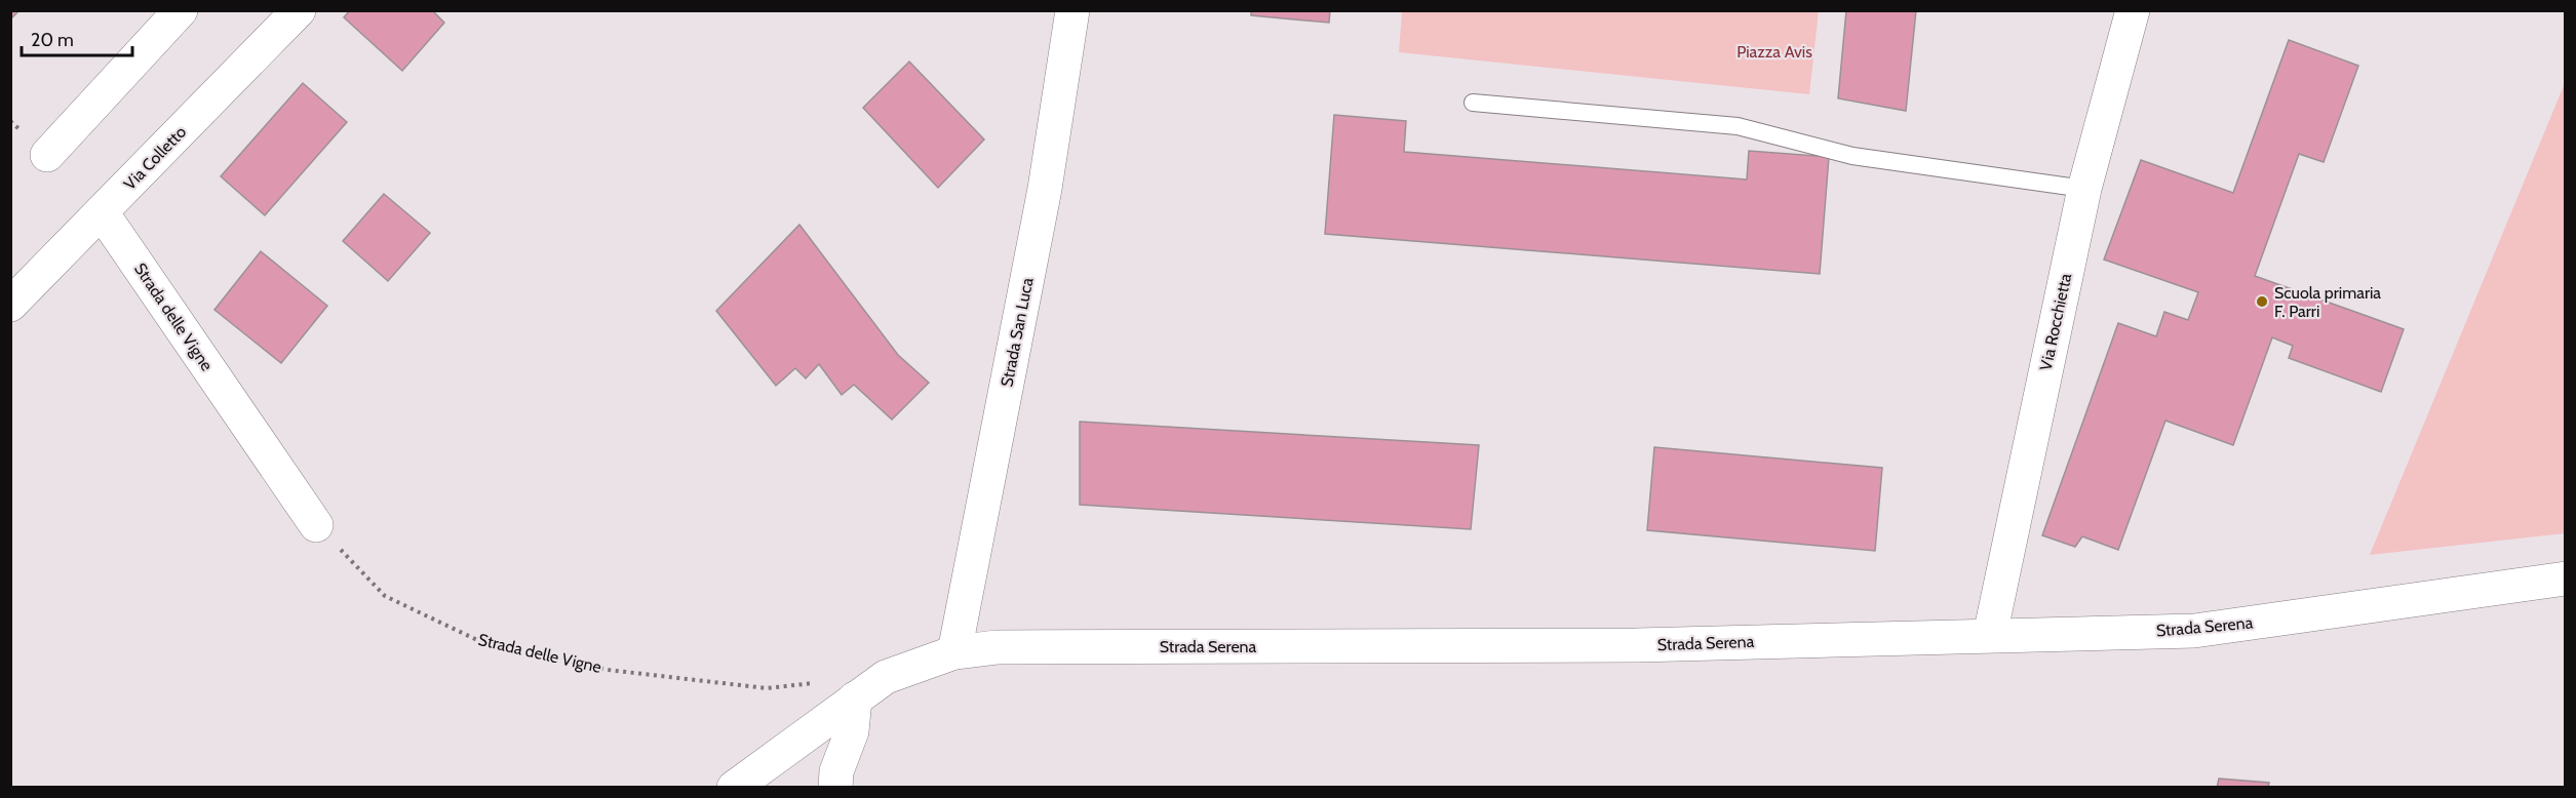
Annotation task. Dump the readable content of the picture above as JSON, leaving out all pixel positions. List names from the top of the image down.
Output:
{
  "streets": {
    "street": [
      "Via Colletto",
      "Strada delle Vigne",
      "Via Rocchietta",
      "Strada San Luca",
      "Strada Serena"
    ]
  },
  "crossings": [
    ["Via Colletto", "Strada delle Vigne"],
    ["Via Rocchietta", "Strada Serena"],
    ["Strada San Luca", "Strada Serena"]
  ],
  "parks": ["Piazza Avis"],
  "places": ["Scuola primaria F. Parri"],
  "scale_bar": "20 m"
}
